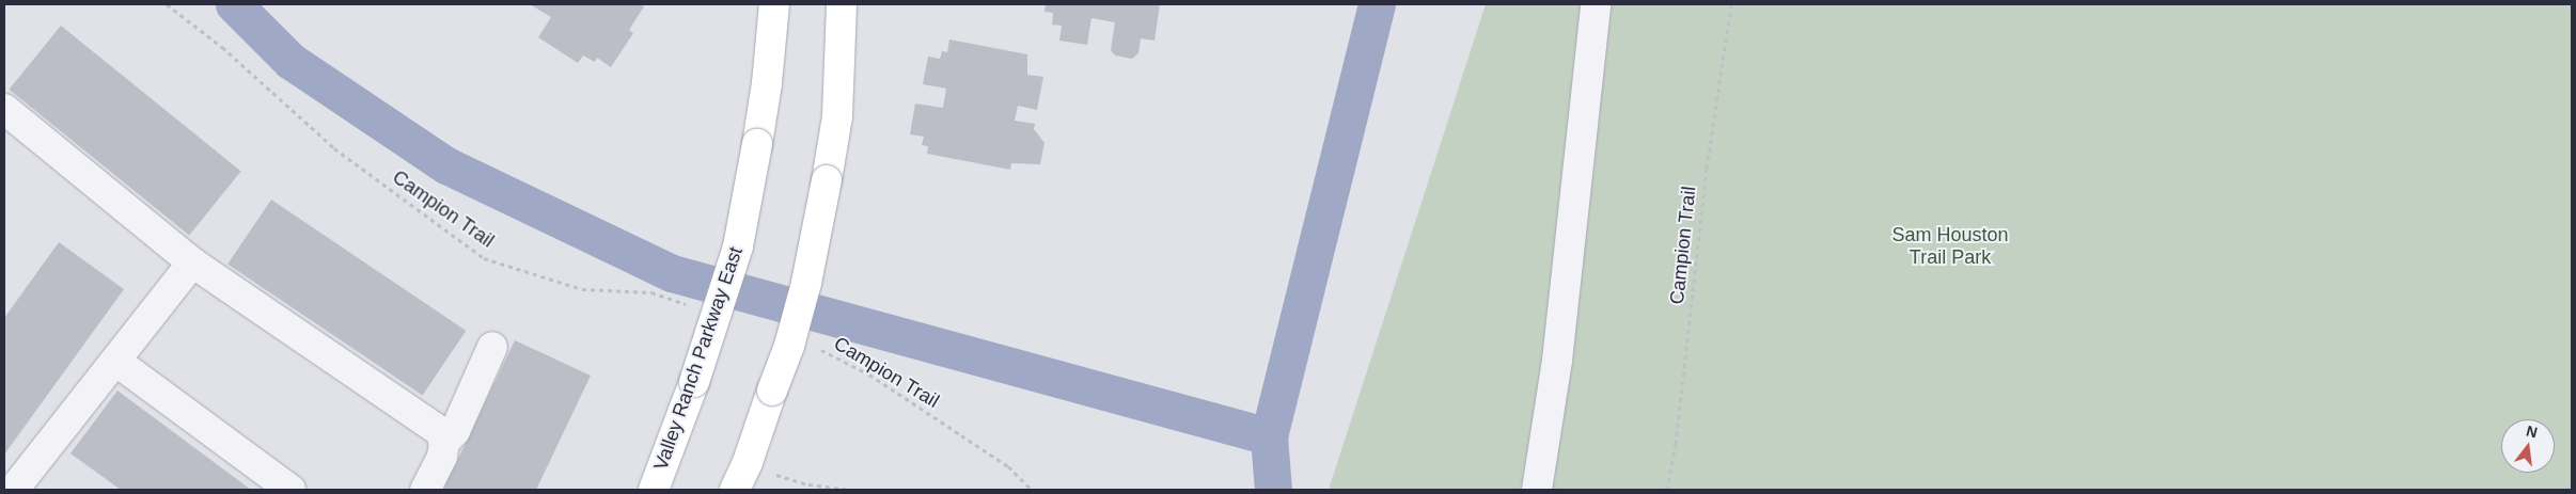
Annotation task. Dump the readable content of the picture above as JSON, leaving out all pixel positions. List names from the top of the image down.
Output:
{
  "streets": {
    "main road": ["Valley Ranch Parkway East"],
    "path": ["Campion Trail"]
  },
  "parks": ["Sam Houston Trail Park"],
  "north": "top"
}
